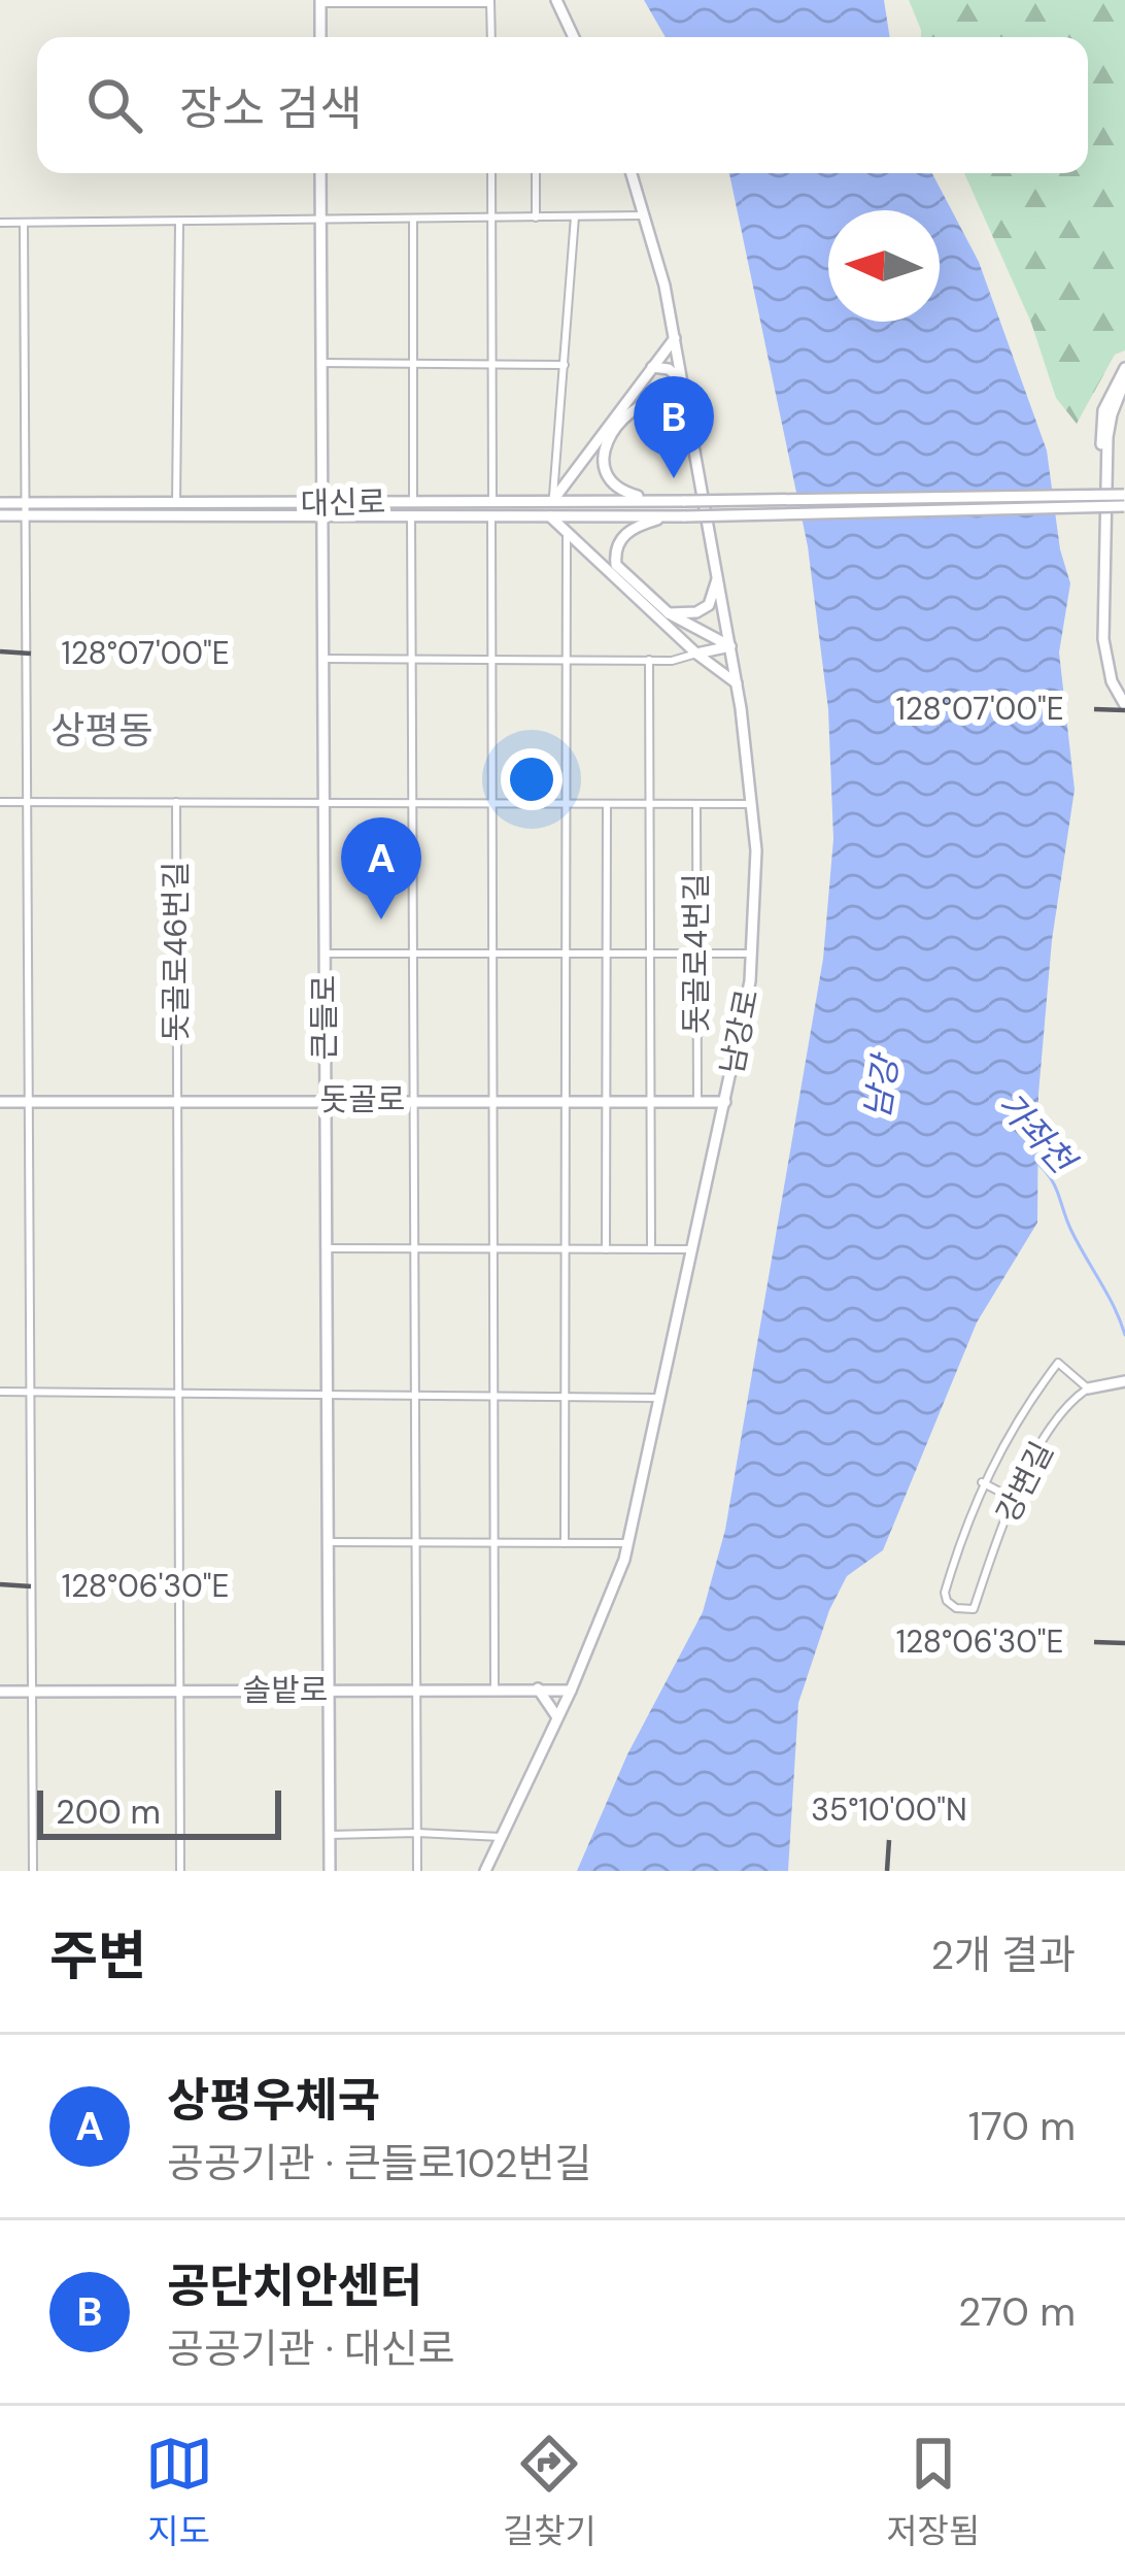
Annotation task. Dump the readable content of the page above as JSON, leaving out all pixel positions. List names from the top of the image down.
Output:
{
  "streets": {
    "street": [
      "대신로",
      "돗골로46번길",
      "돗골로4번길",
      "큰들로",
      "남강로",
      "돗골로",
      "강변길",
      "솔밭로"
    ]
  },
  "crossings": [
    ["대신로", "큰들로"],
    ["돗골로46번길", "돗골로"],
    ["돗골로46번길", "솔밭로"],
    ["돗골로4번길", "돗골로"],
    ["큰들로", "돗골로"],
    ["큰들로", "솔밭로"],
    ["남강로", "돗골로"],
    ["남강로", "솔밭로"]
  ],
  "districts": ["상평동"],
  "water": ["남강", "가좌천"],
  "scale_bar": "200 m",
  "north": "left",
  "page": {
    "search": "장소 검색",
    "pins": ["B", "A"],
    "scale": "200 m",
    "heading": ["주변", "2개 결과"],
    "list": [
      {
        "mark": "A",
        "name": "상평우체국",
        "note": "공공기관 · 큰들로102번길",
        "value": "170 m"
      },
      {
        "mark": "B",
        "name": "공단치안센터",
        "note": "공공기관 · 대신로",
        "value": "270 m"
      }
    ],
    "nav": ["지도", "길찾기", "저장됨"]
  },
  "coordinates": ["128°07'00\"E", "128°06'30\"E", "35°10'00\"N"]
}
